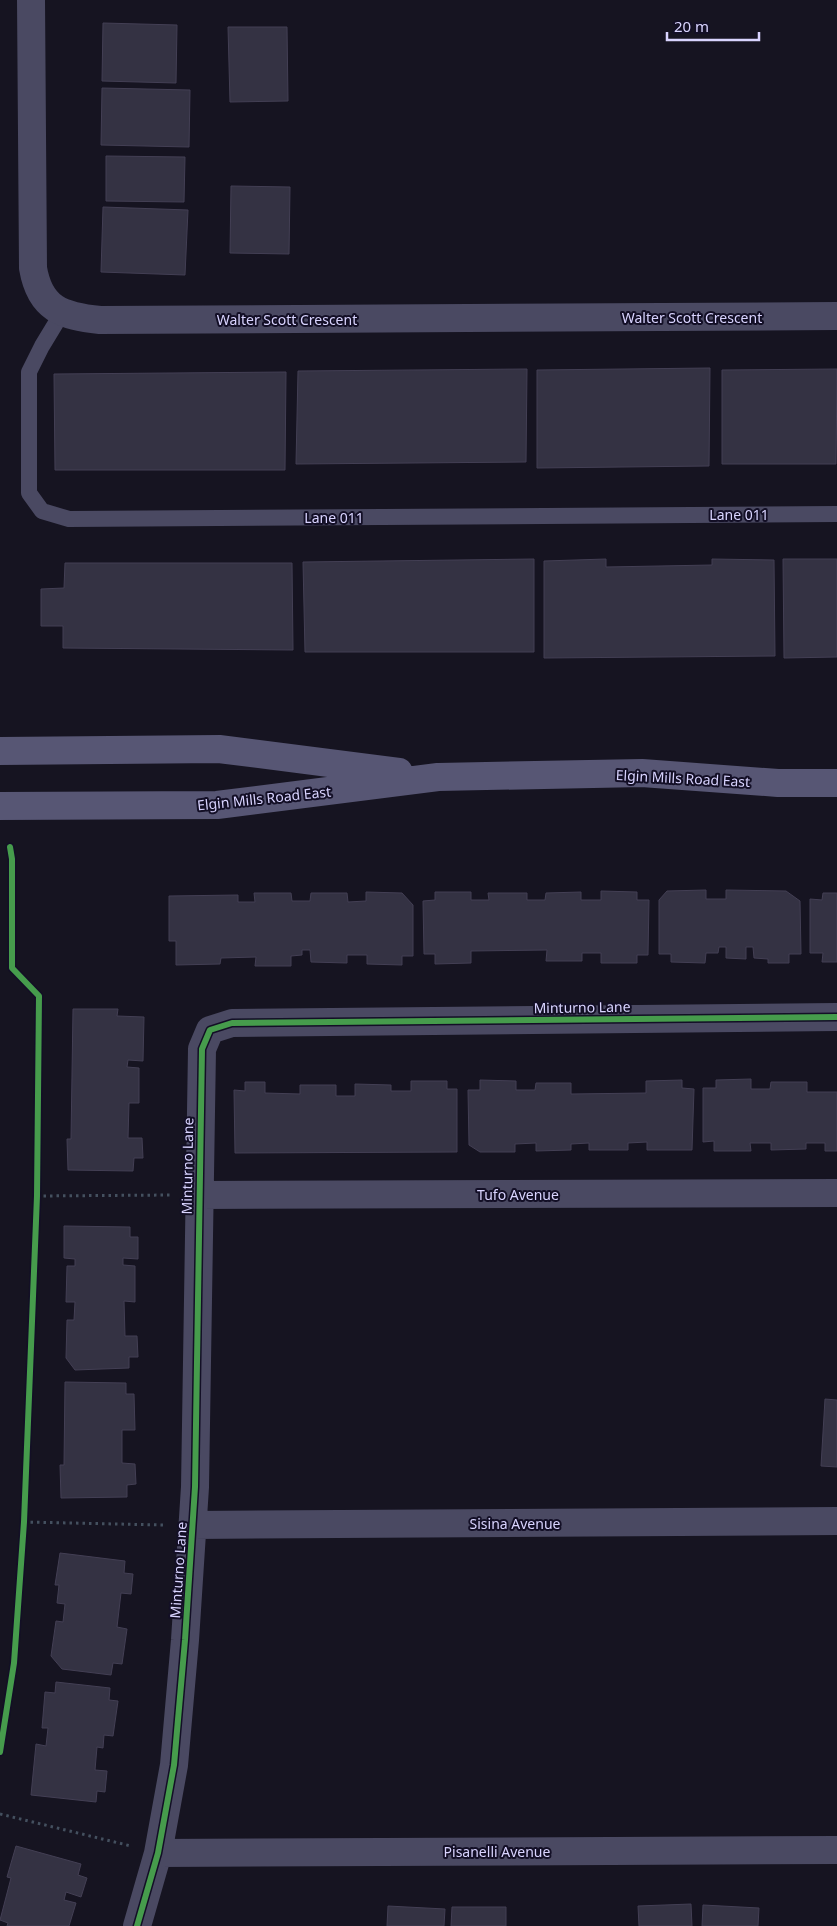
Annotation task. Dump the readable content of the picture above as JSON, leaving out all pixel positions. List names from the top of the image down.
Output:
{
  "streets": {
    "main road": ["Elgin Mills Road East"],
    "street": [
      "Walter Scott Crescent",
      "Minturno Lane",
      "Tufo Avenue",
      "Sisina Avenue",
      "Pisanelli Avenue"
    ],
    "lane": ["Lane 011"]
  },
  "crossings": [
    ["Walter Scott Crescent", "Lane 011"],
    ["Minturno Lane", "Tufo Avenue"],
    ["Minturno Lane", "Sisina Avenue"],
    ["Minturno Lane", "Pisanelli Avenue"]
  ],
  "scale_bar": "20 m"
}
